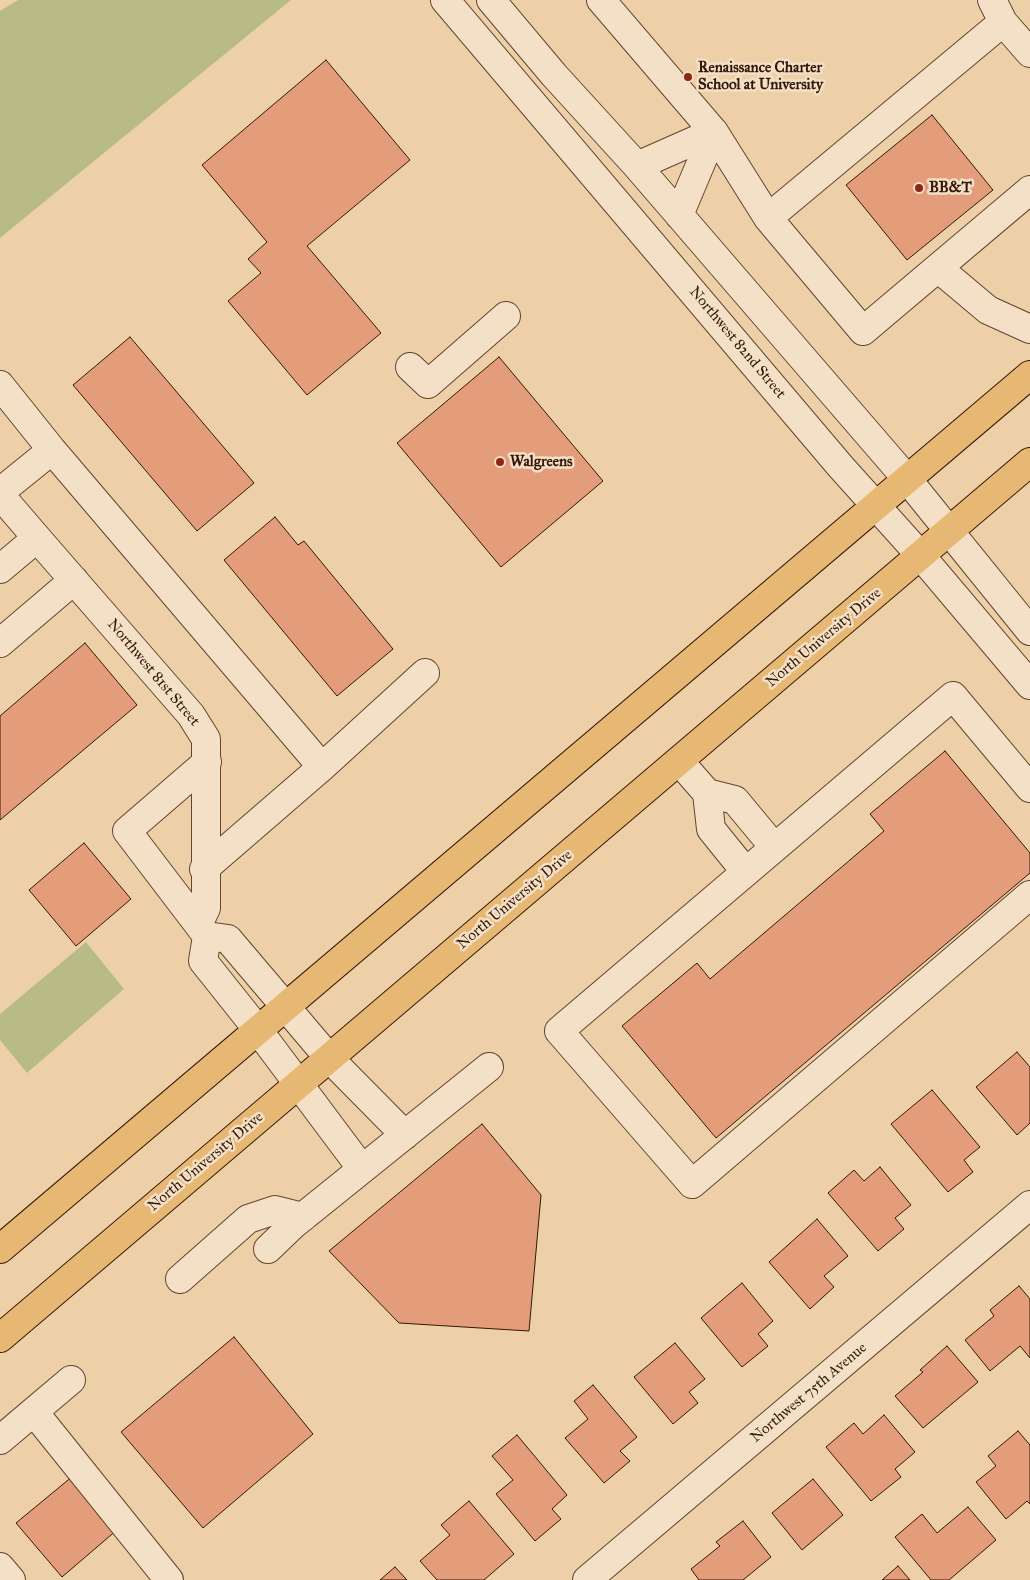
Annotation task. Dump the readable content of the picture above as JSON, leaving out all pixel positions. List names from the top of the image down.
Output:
{
  "streets": {
    "main road": ["North University Drive"],
    "street": ["Northwest 82nd Street", "Northwest 81st Street", "Northwest 75th Avenue"]
  },
  "crossings": [
    ["Northwest 82nd Street", "North University Drive"],
    ["North University Drive", "Northwest 81st Street"]
  ],
  "places": ["Renaissance Charter School at University", "BB&T", "Walgreens"]
}
